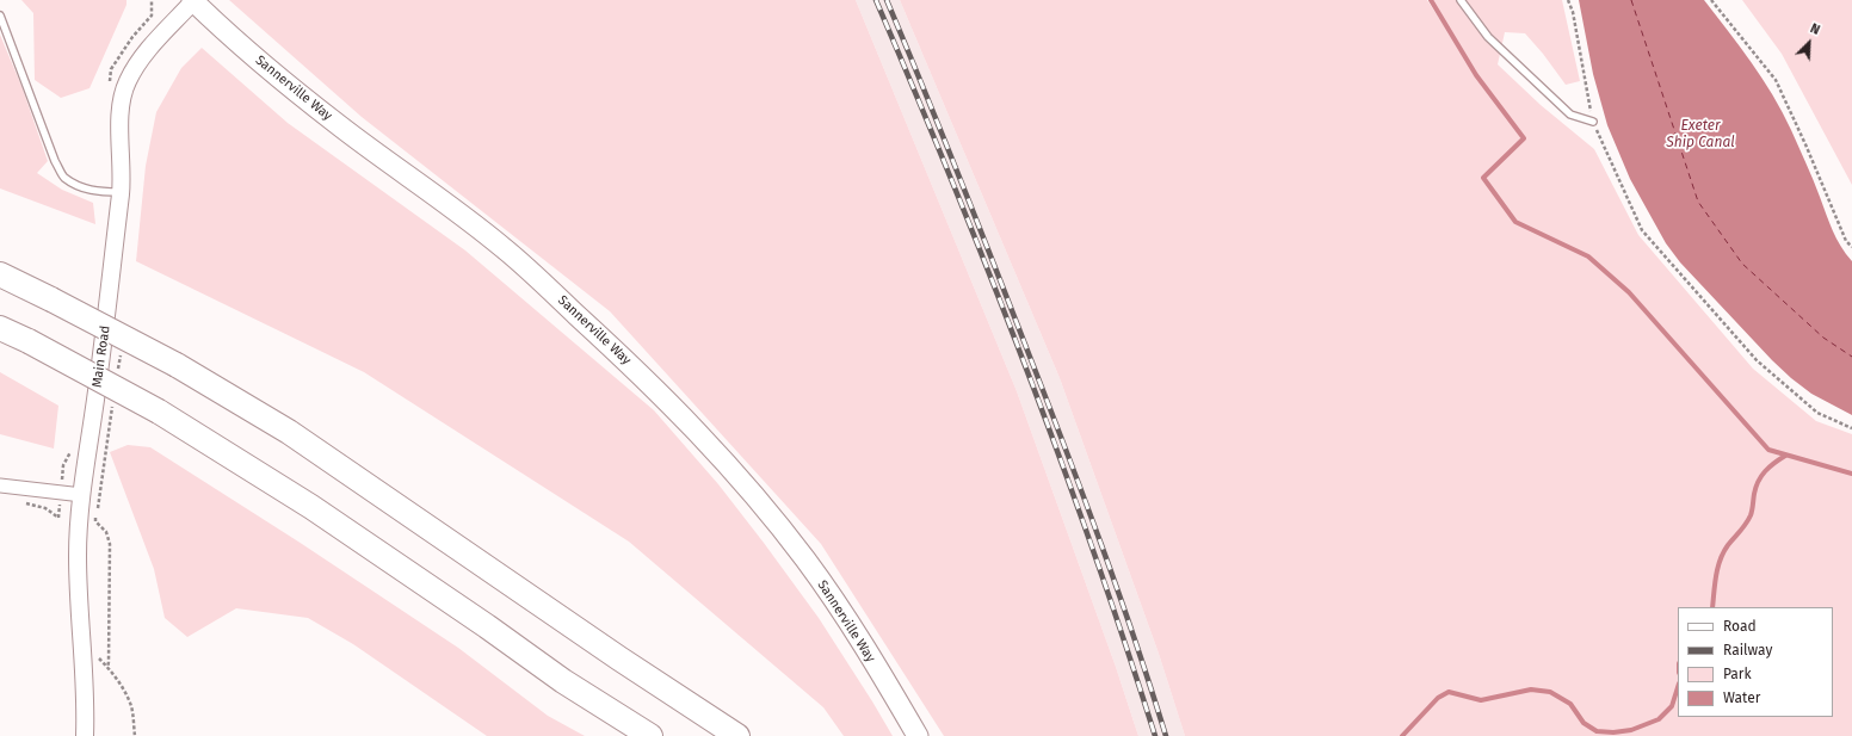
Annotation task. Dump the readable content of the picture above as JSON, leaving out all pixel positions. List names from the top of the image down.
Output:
{
  "streets": {
    "main road": ["Sannerville Way"],
    "street": ["Main Road"]
  },
  "crossings": [
    ["Sannerville Way", "Main Road"]
  ],
  "water": ["Exeter Ship Canal"],
  "legend": [
    "Road",
    "Railway",
    "Park",
    "Water"
  ],
  "north": "top right"
}
